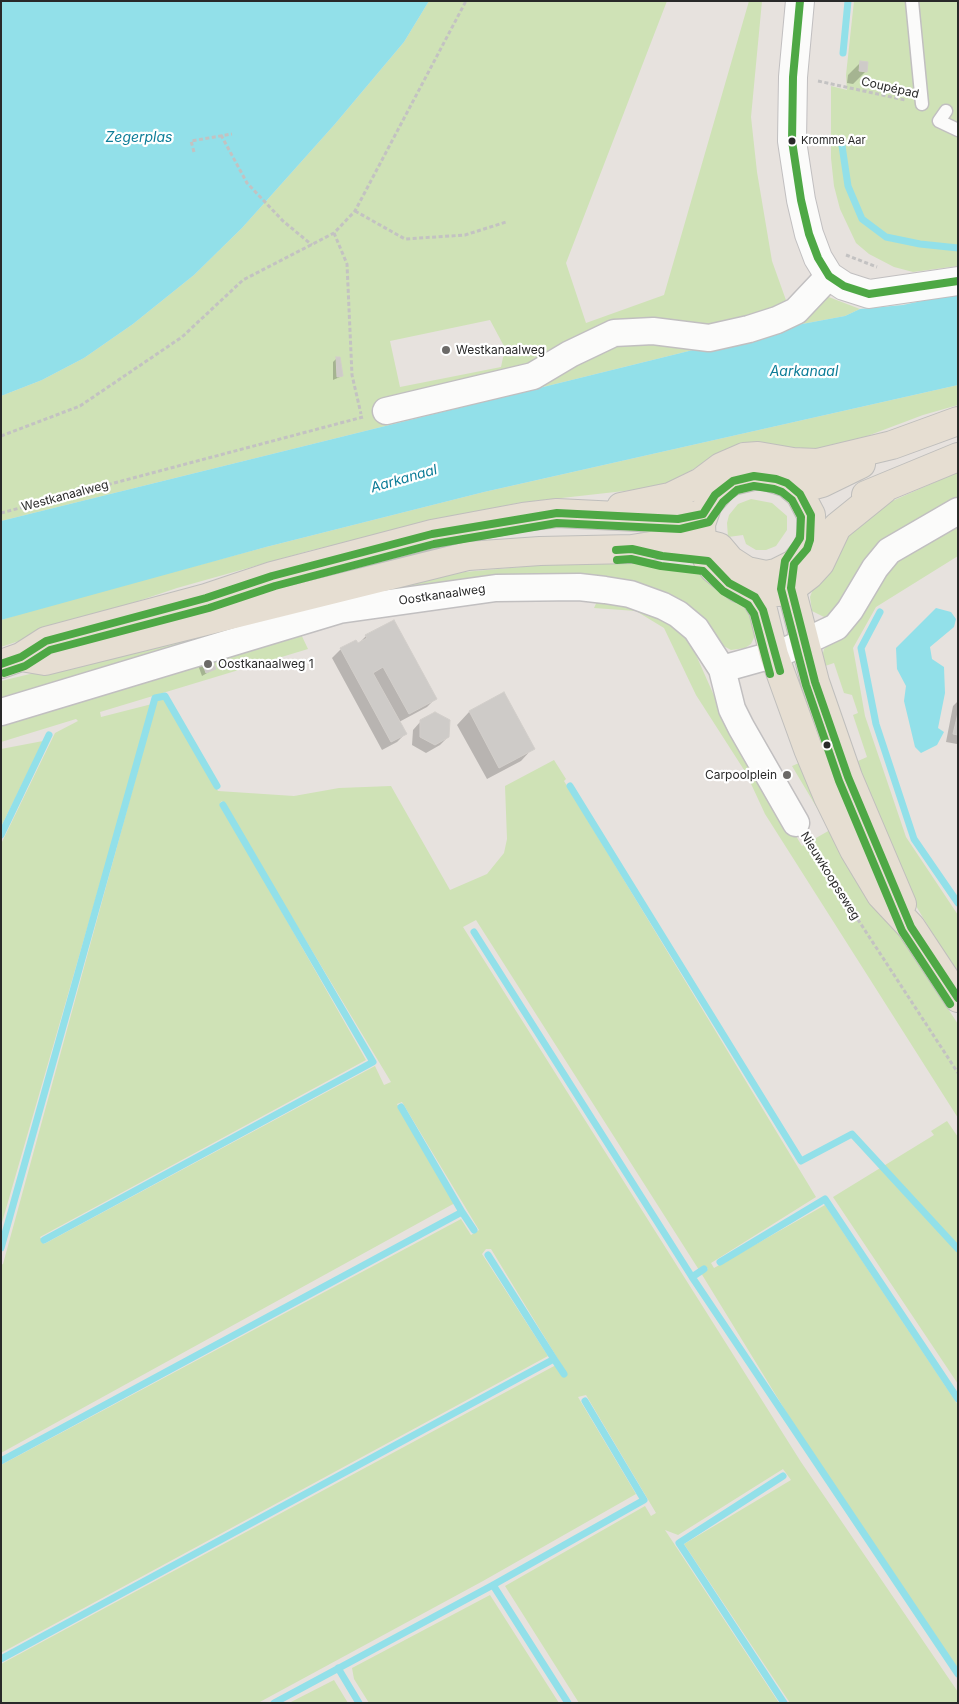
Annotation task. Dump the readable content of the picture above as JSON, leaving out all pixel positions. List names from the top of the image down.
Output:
{
  "streets": {
    "street": ["Oostkanaalweg", "Nieuwkoopseweg"],
    "path": ["Coupépad", "Westkanaalweg"]
  },
  "crossings": [
    ["Oostkanaalweg", "Nieuwkoopseweg"]
  ],
  "water": ["Zegerplas", "Aarkanaal"],
  "places": [
    "Kromme Aar",
    "Westkanaalweg",
    "Oostkanaalweg 1",
    "Carpoolplein"
  ]
}
